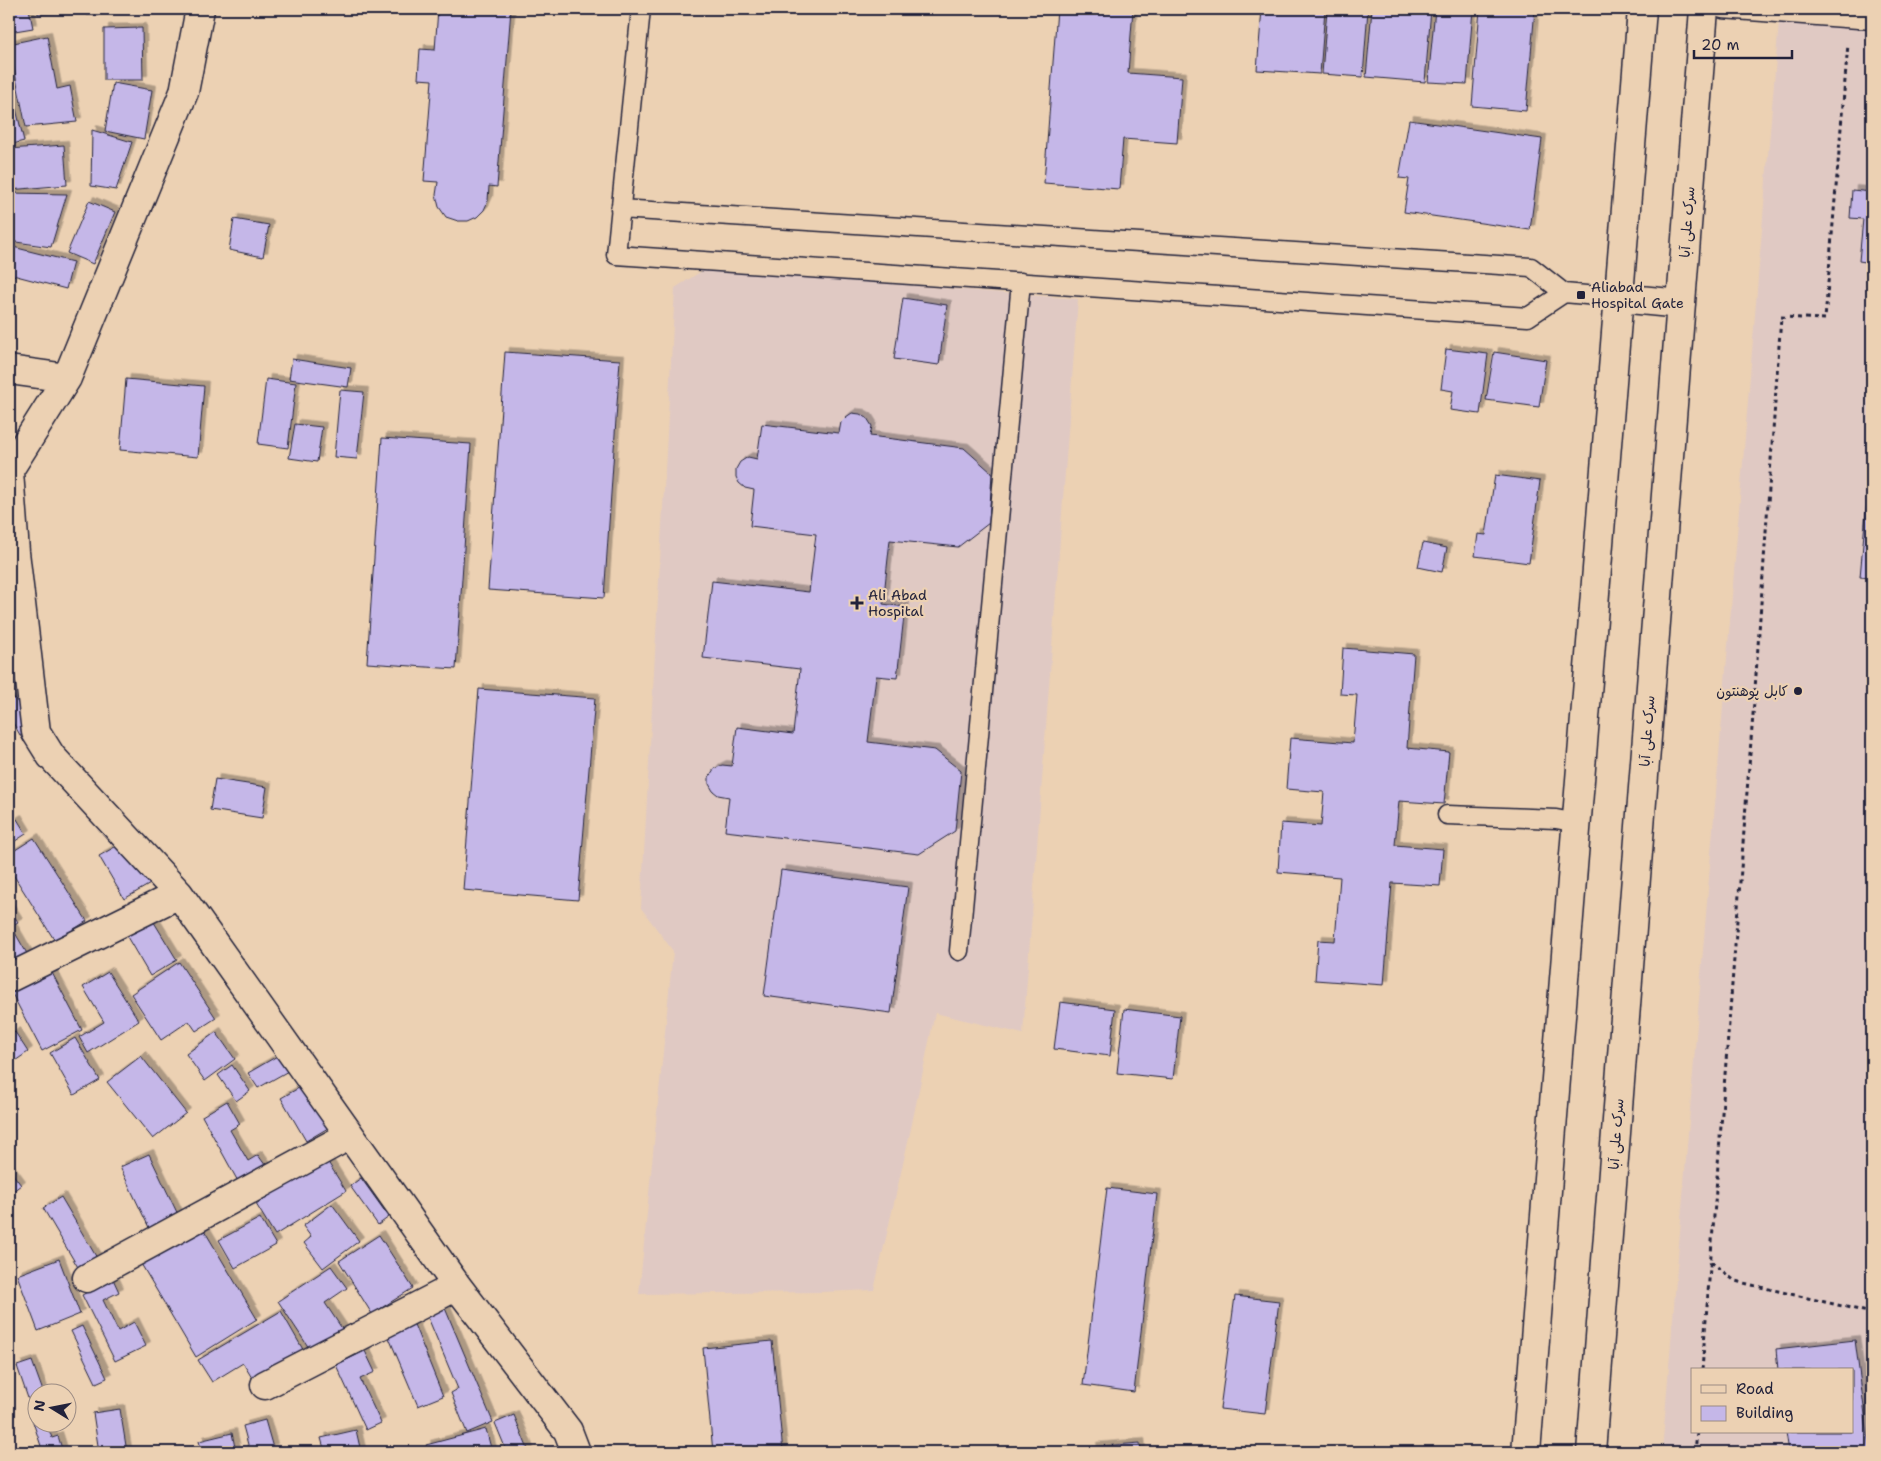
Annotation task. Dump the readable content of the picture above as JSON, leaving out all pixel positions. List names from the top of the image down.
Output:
{
  "streets": {
    "street": ["سرک علی آبا"]
  },
  "places": {
    "transit": ["Aliabad Hospital Gate"],
    "health": ["Ali Abad Hospital"],
    "other": ["کابل پوهنتون"]
  },
  "legend": ["Road", "Building"],
  "scale_bar": "20 m",
  "north": "left"
}
